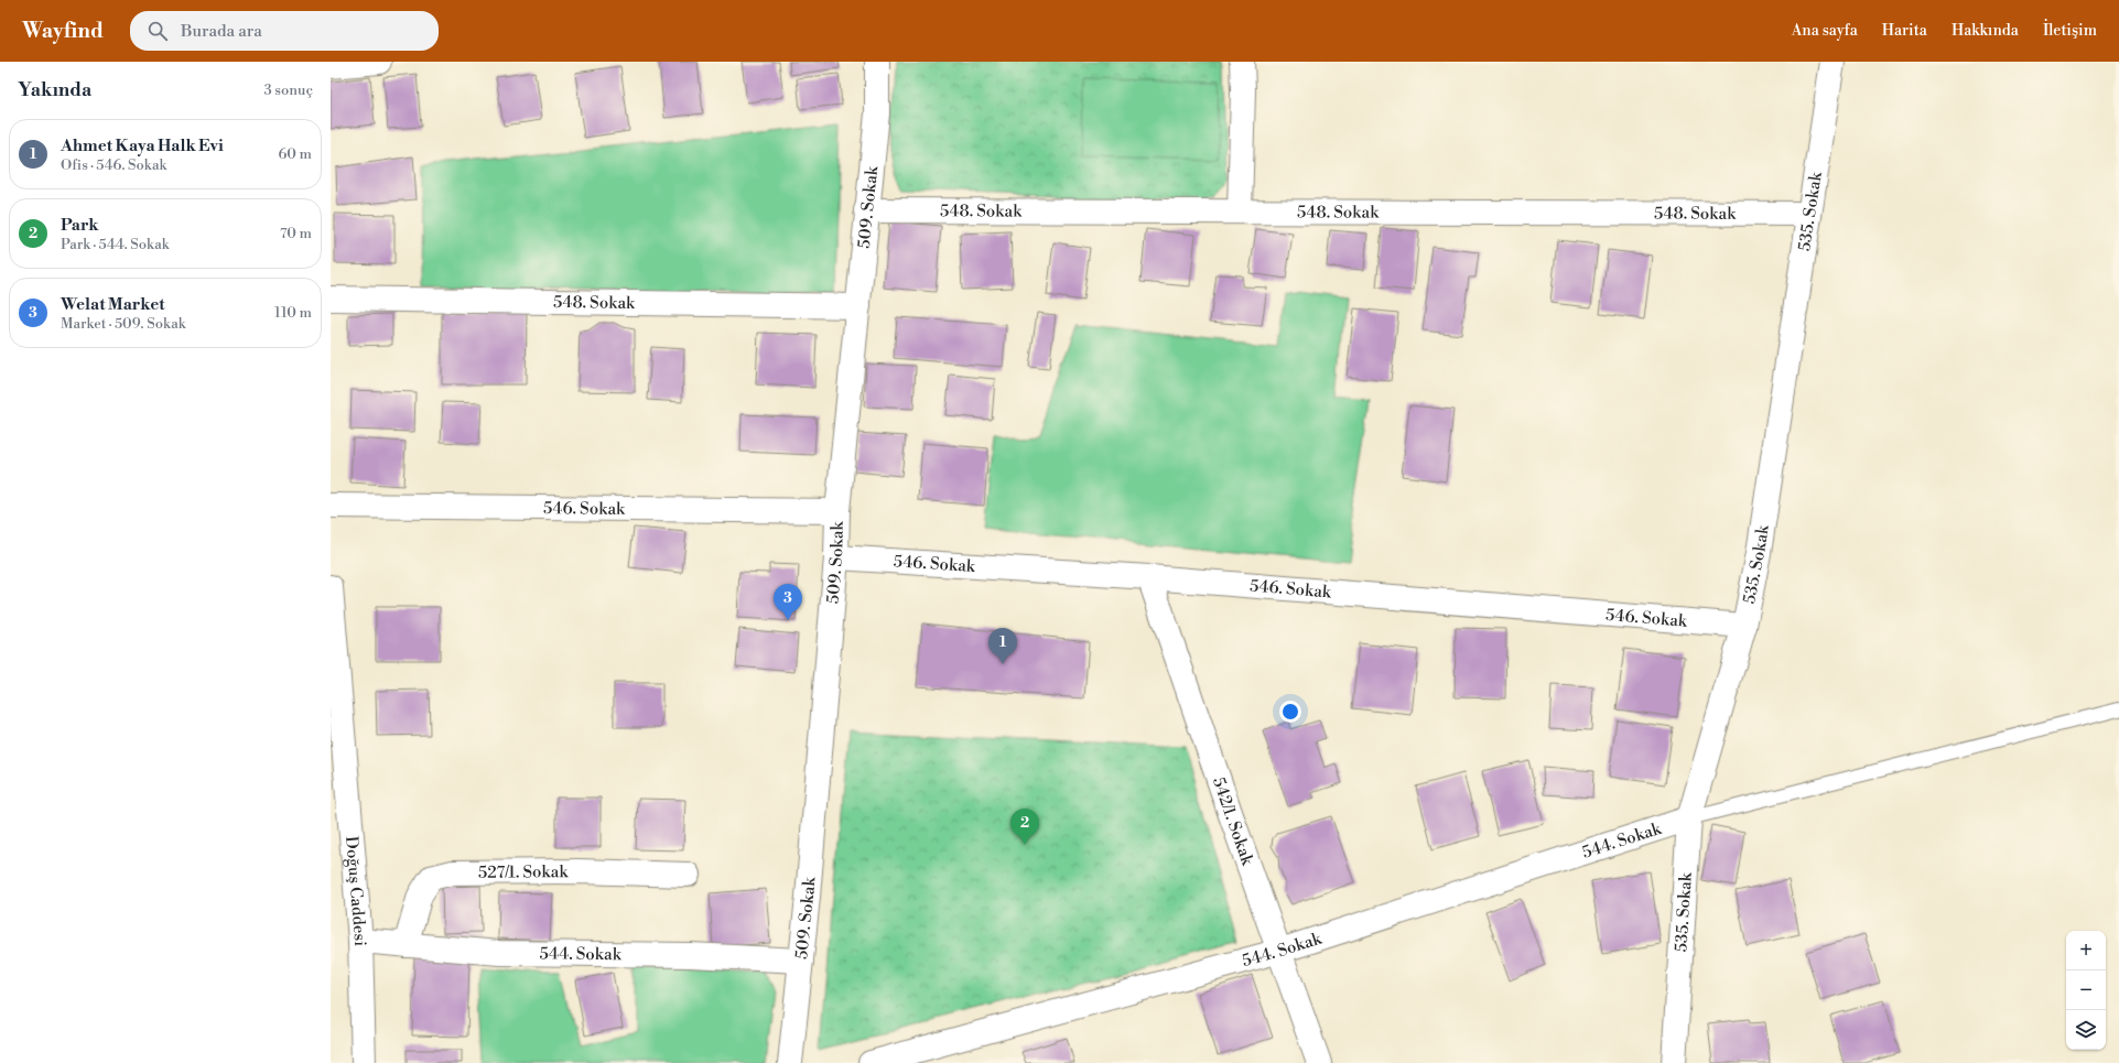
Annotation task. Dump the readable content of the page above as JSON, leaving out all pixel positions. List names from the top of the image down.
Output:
{
  "streets": {
    "street": [
      "509. Sokak",
      "548. Sokak",
      "535. Sokak",
      "546. Sokak",
      "542/1. Sokak",
      "544. Sokak",
      "527/1. Sokak",
      "Doğuş Caddesi"
    ]
  },
  "crossings": [
    ["509. Sokak", "548. Sokak"],
    ["509. Sokak", "546. Sokak"],
    ["509. Sokak", "544. Sokak"],
    ["548. Sokak", "535. Sokak"],
    ["535. Sokak", "546. Sokak"],
    ["535. Sokak", "544. Sokak"],
    ["546. Sokak", "542/1. Sokak"],
    ["542/1. Sokak", "544. Sokak"],
    ["544. Sokak", "527/1. Sokak"],
    ["544. Sokak", "Doğuş Caddesi"]
  ],
  "page": {
    "header": "Wayfind",
    "search": "Burada ara",
    "nav": [
      "Ana sayfa",
      "Harita",
      "Hakkında",
      "İletişim"
    ],
    "heading": ["Yakında", "3 sonuç"],
    "list": [
      {
        "mark": "1",
        "name": "Ahmet Kaya Halk Evi",
        "note": "Ofis · 546. Sokak",
        "value": "60 m"
      },
      {
        "mark": "2",
        "name": "Park",
        "note": "Park · 544. Sokak",
        "value": "70 m"
      },
      {
        "mark": "3",
        "name": "Welat Market",
        "note": "Market · 509. Sokak",
        "value": "110 m"
      }
    ],
    "pins": ["3", "1", "2"],
    "map_buttons": ["+", "−"]
  }
}
